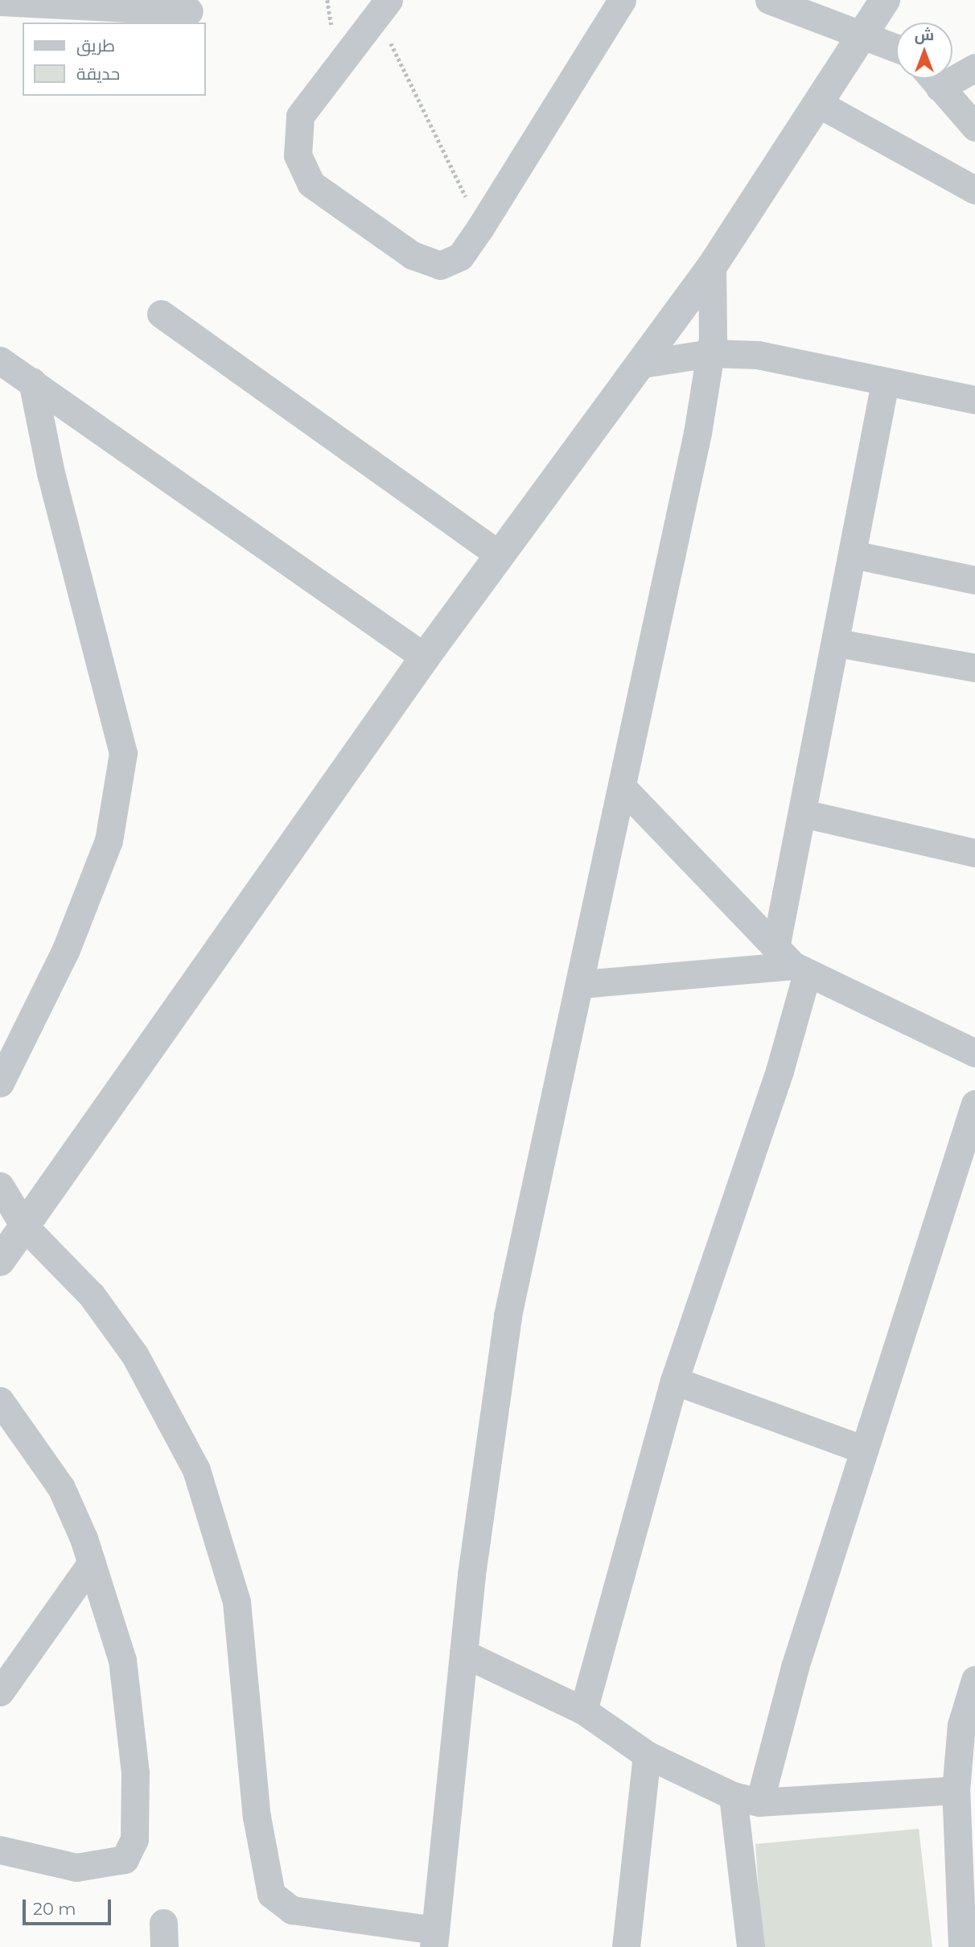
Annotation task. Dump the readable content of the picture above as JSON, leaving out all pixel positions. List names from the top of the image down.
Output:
{
  "legend": ["طريق", "حديقة"],
  "scale_bar": "20 m",
  "north": "top"
}
